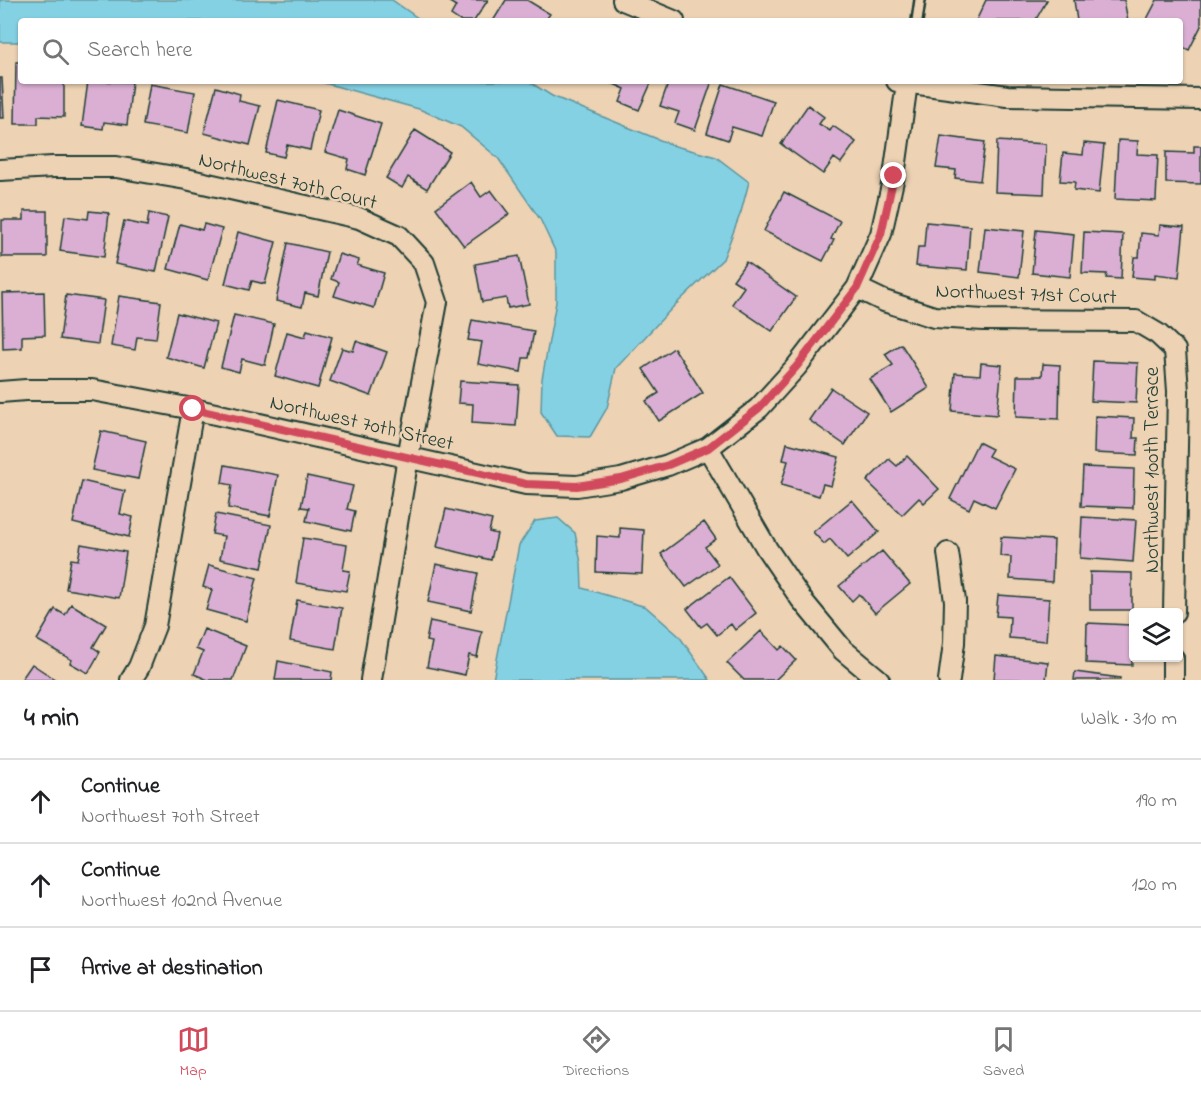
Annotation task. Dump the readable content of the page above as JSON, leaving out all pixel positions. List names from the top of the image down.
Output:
{
  "streets": {
    "street": [
      "Northwest 70th Court",
      "Northwest 71st Court",
      "Northwest 70th Street",
      "Northwest 100th Terrace"
    ]
  },
  "crossings": [
    ["Northwest 70th Court", "Northwest 70th Street"],
    ["Northwest 71st Court", "Northwest 70th Street"],
    ["Northwest 71st Court", "Northwest 100th Terrace"]
  ],
  "page": {
    "search": "Search here",
    "heading": ["4 min", "Walk · 310 m"],
    "list": [
      ["Continue", "Northwest 70th Street", "190 m"],
      ["Continue", "Northwest 102nd Avenue", "120 m"],
      "Arrive at destination"
    ],
    "nav": ["Map", "Directions", "Saved"]
  }
}
